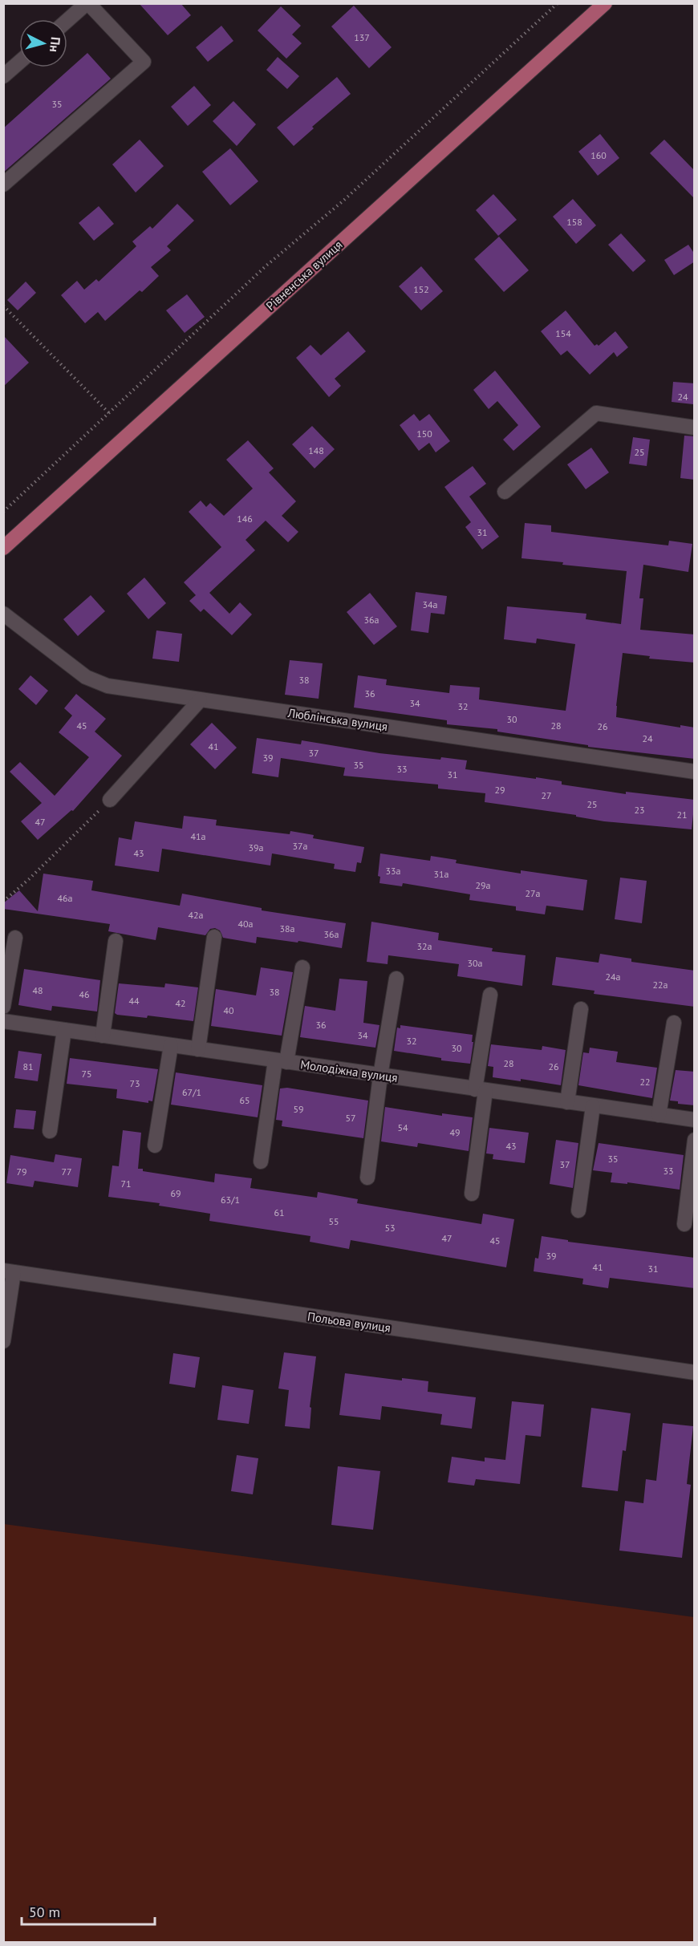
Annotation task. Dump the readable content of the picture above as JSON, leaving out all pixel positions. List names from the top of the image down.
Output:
{
  "streets": {
    "main road": ["Рівненська вулиця"],
    "street": ["Люблінська вулиця", "Молодіжна вулиця", "Польова вулиця"]
  },
  "house_numbers": [
    "137",
    "35",
    "160",
    "158",
    "152",
    "154",
    "24",
    "150",
    "148",
    "25",
    "146",
    "31",
    "34а",
    "36а",
    "38",
    "36",
    "34",
    "32",
    "30",
    "45",
    "28",
    "26",
    "24",
    "41",
    "37",
    "39",
    "35",
    "33",
    "31",
    "29",
    "27",
    "25",
    "23",
    "21",
    "47",
    "41а",
    "37а",
    "39а",
    "43",
    "33а",
    "31а",
    "29а",
    "27а",
    "46а",
    "42а",
    "40а",
    "38а",
    "36а",
    "32а",
    "30а",
    "24а",
    "22а",
    "48",
    "38",
    "46",
    "44",
    "42",
    "40",
    "36",
    "34",
    "32",
    "30",
    "28",
    "81",
    "26",
    "75",
    "22",
    "73",
    "67/1",
    "65",
    "59",
    "57",
    "54",
    "49",
    "43",
    "35",
    "37",
    "33",
    "79",
    "77",
    "71",
    "69",
    "63/1",
    "61",
    "55",
    "53",
    "47",
    "45",
    "39",
    "41",
    "31"
  ],
  "scale_bar": "50 m",
  "north": "right"
}
